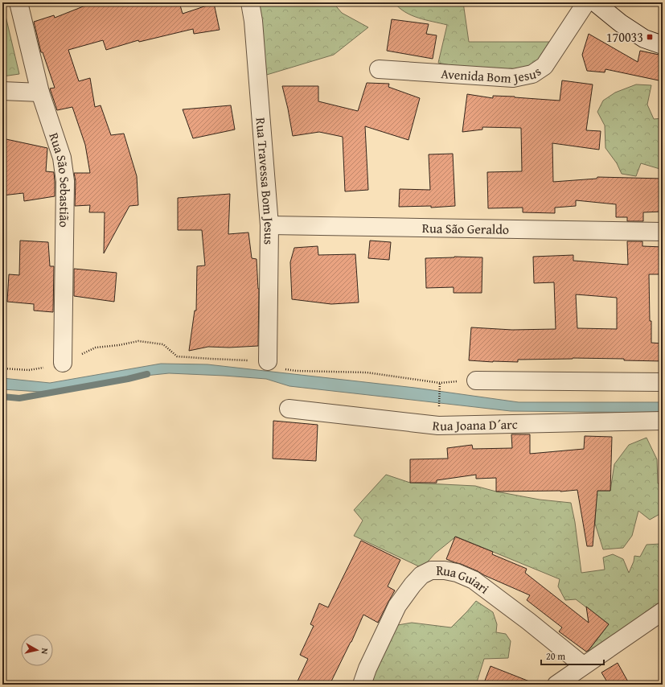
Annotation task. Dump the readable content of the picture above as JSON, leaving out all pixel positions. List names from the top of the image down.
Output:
{
  "streets": {
    "street": [
      "Avenida Bom Jesus",
      "Rua São Sebastião",
      "Rua Travessa Bom Jesus",
      "Rua São Geraldo",
      "Rua Joana D´arc",
      "Rua Guiari"
    ]
  },
  "crossings": [
    ["Rua Travessa Bom Jesus", "Rua São Geraldo"]
  ],
  "places": {
    "transit": ["170033"]
  },
  "scale_bar": "20 m",
  "north": "right"
}
